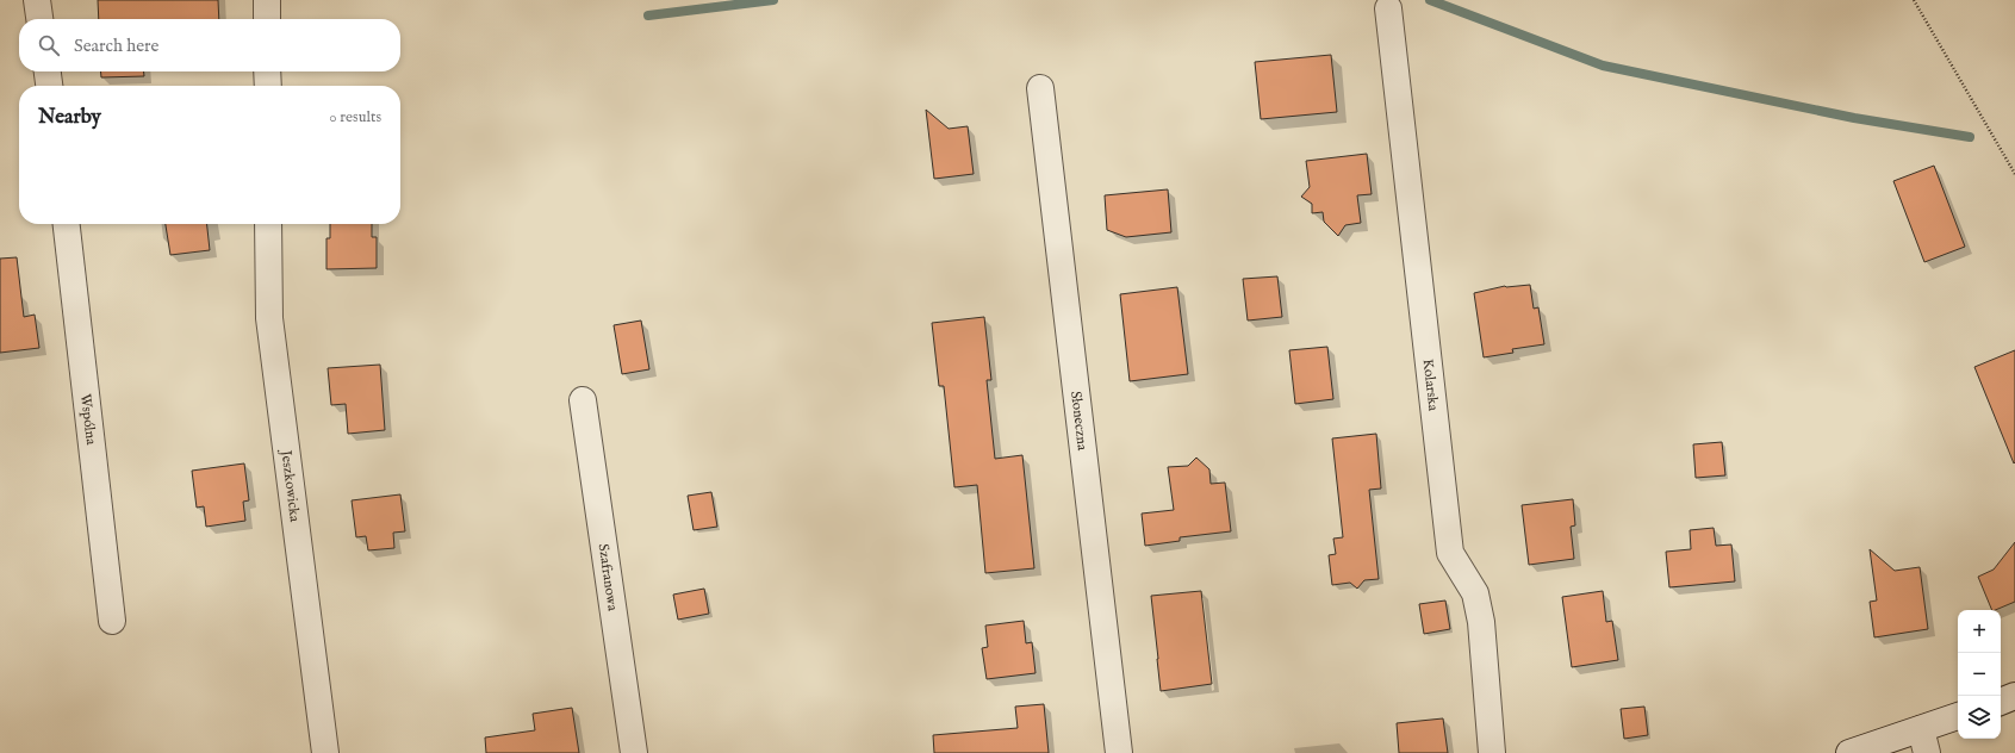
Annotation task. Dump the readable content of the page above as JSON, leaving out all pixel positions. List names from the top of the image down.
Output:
{
  "streets": {
    "street": [
      "Kolarska",
      "Wspólna",
      "Słoneczna",
      "Jeszkowicka",
      "Szafranowa"
    ]
  },
  "page": {
    "search": "Search here",
    "heading": ["Nearby", "0 results"],
    "map_buttons": ["+", "−"]
  }
}
